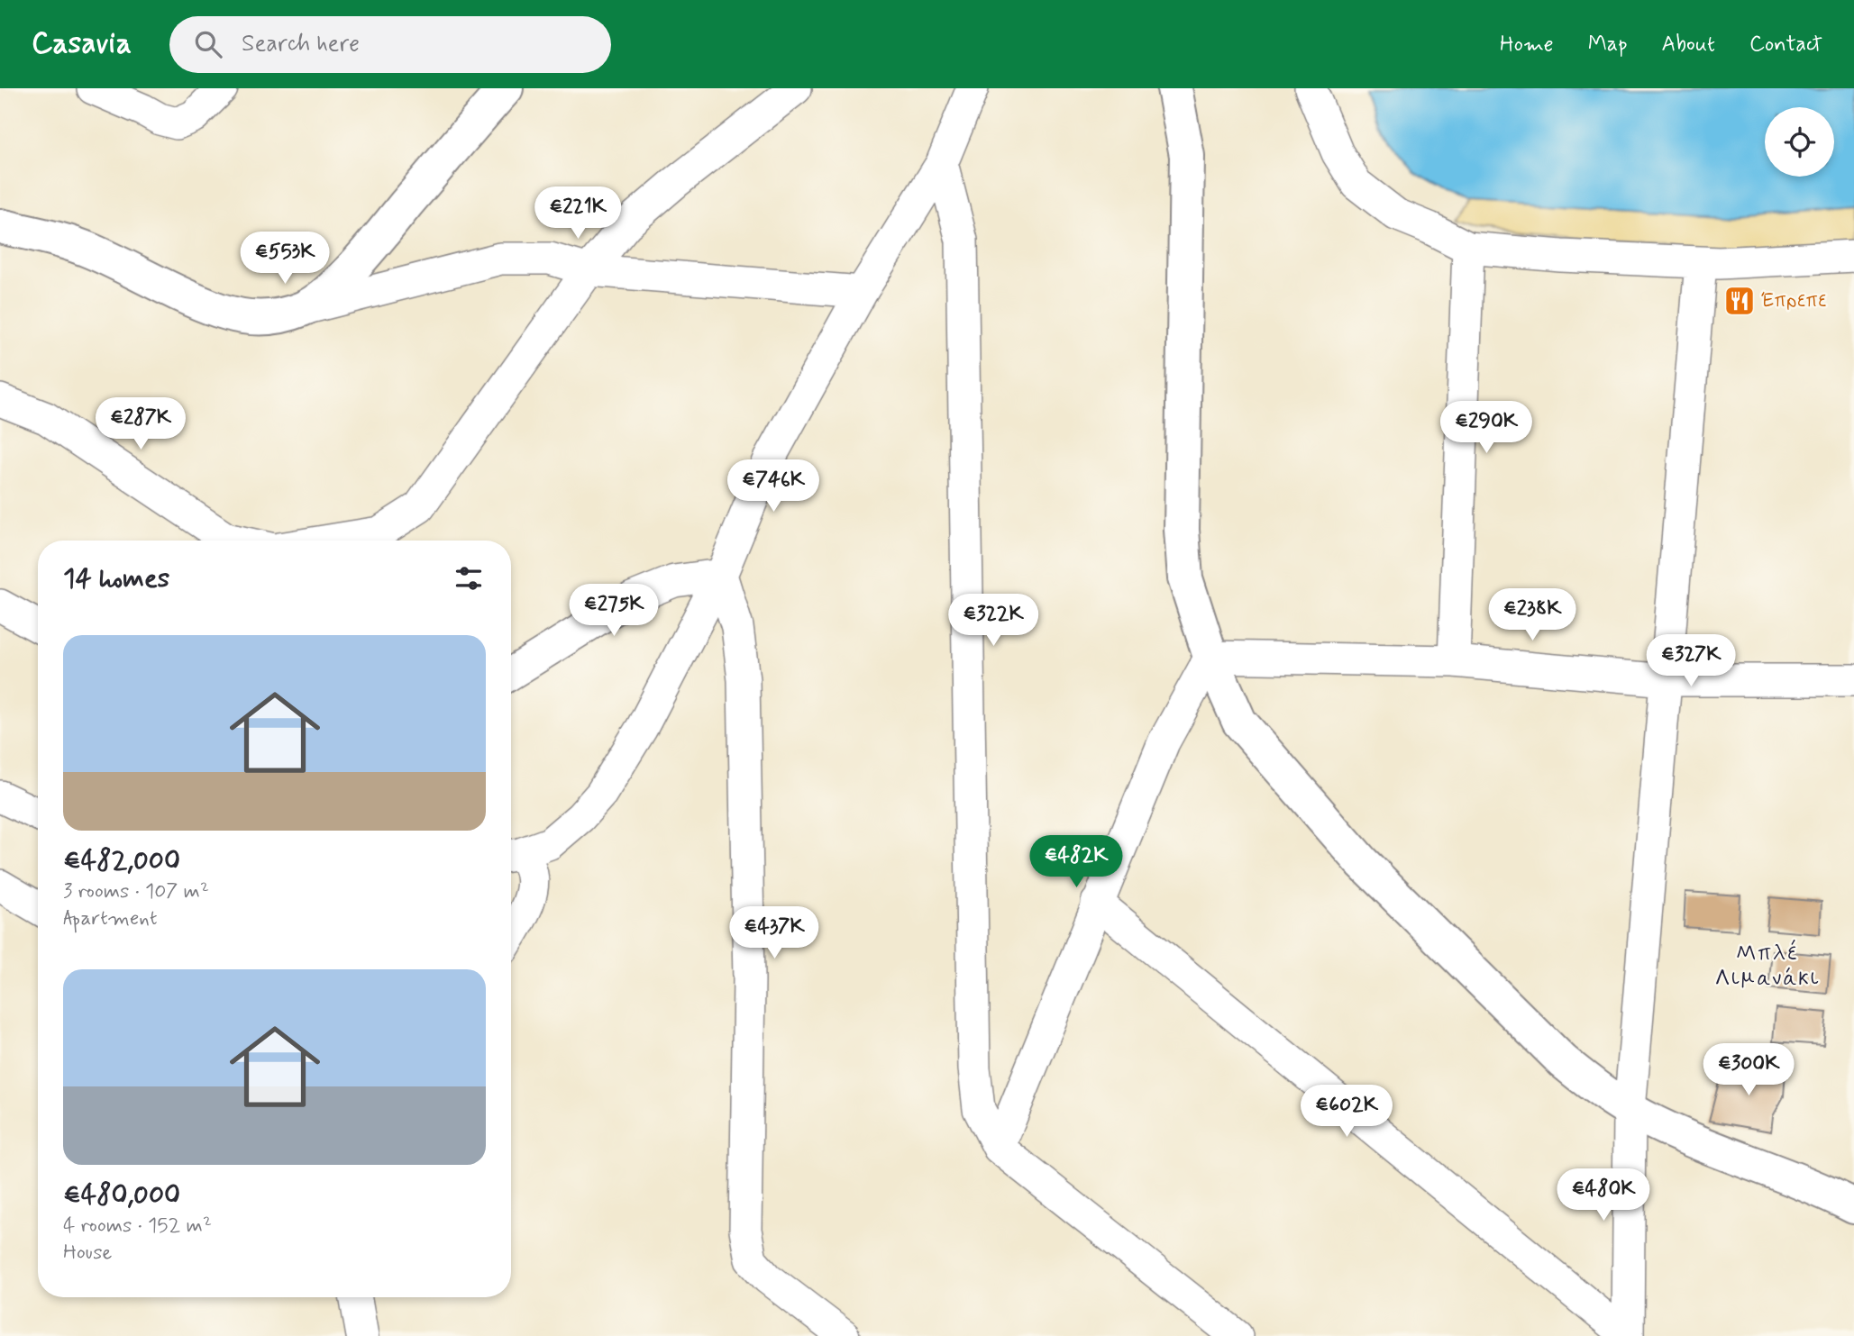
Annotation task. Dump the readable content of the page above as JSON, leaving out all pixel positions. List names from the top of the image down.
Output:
{
  "districts": ["Μπλέ Λιμανάκι"],
  "places": {
    "restaurant": ["Έπρεπε"]
  },
  "page": {
    "header": "Casavia",
    "search": "Search here",
    "nav": [
      "Home",
      "Map",
      "About",
      "Contact"
    ],
    "price": [
      "€221K",
      "€553K",
      "€287K",
      "€290K",
      "€746K",
      "€275K",
      "€238K",
      "€322K",
      "€327K",
      "€482K",
      "€437K",
      "€300K",
      "€602K",
      "€480K"
    ],
    "heading": "14 homes",
    "list": [
      {
        "name": "€482,000",
        "note": "3 rooms · 107 m² · Apartment"
      },
      {
        "name": "€480,000",
        "note": "4 rooms · 152 m² · House"
      }
    ]
  }
}
